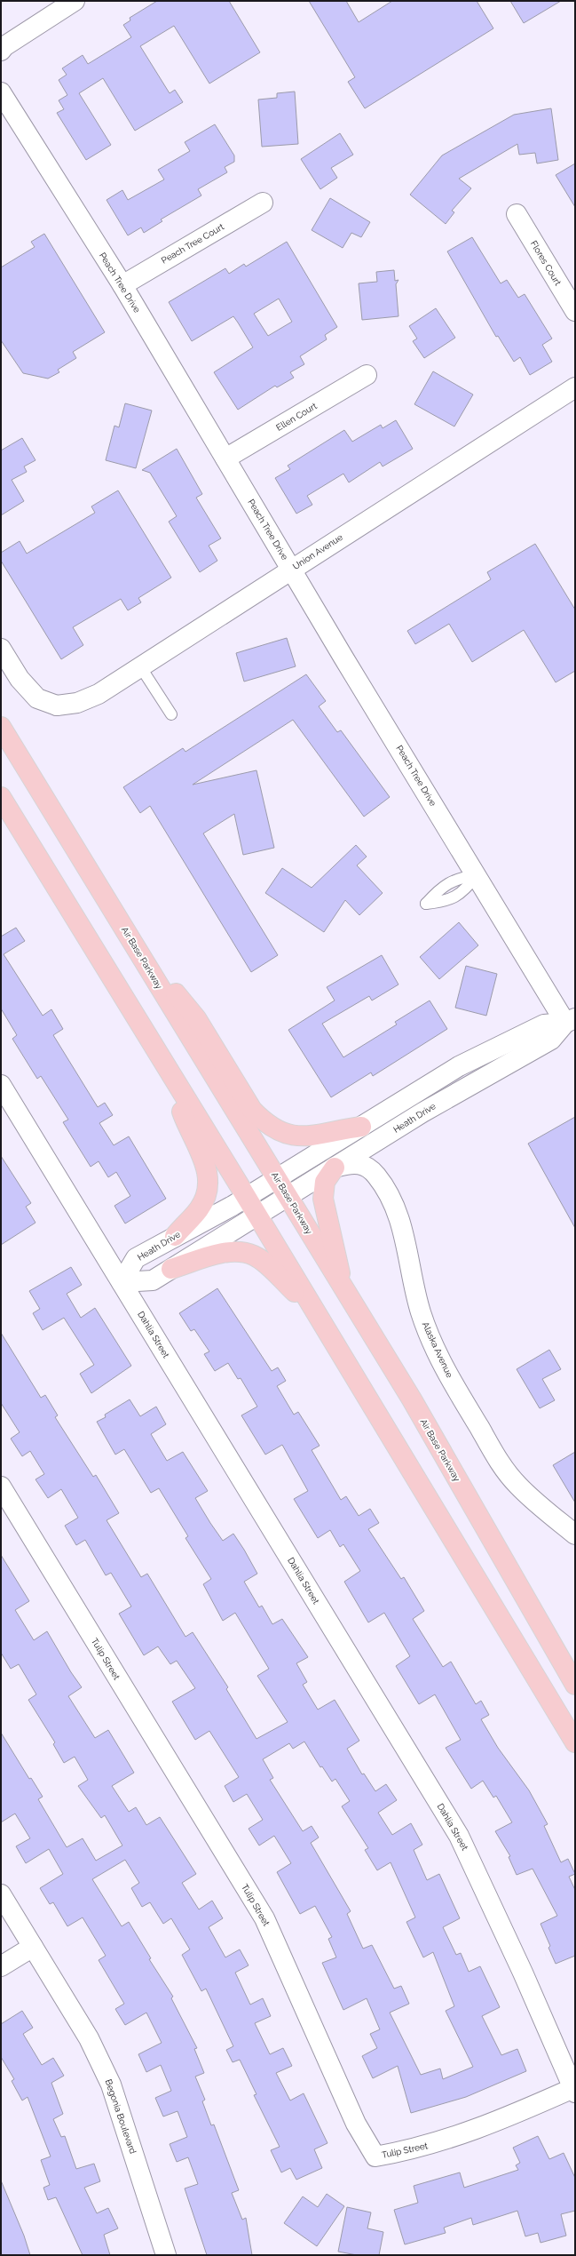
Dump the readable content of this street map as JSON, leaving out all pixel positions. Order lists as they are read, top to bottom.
{
  "streets": {
    "main road": ["Air Base Parkway"],
    "street": [
      "Peach Tree Court",
      "Flores Court",
      "Peach Tree Drive",
      "Ellen Court",
      "Union Avenue",
      "Heath Drive",
      "Dahlia Street",
      "Alaska Avenue",
      "Tulip Street",
      "Begonia Boulevard"
    ]
  },
  "crossings": [
    ["Peach Tree Court", "Peach Tree Drive"],
    ["Peach Tree Drive", "Ellen Court"],
    ["Peach Tree Drive", "Union Avenue"],
    ["Peach Tree Drive", "Heath Drive"],
    ["Air Base Parkway", "Heath Drive"],
    ["Heath Drive", "Dahlia Street"],
    ["Heath Drive", "Alaska Avenue"],
    ["Dahlia Street", "Tulip Street"]
  ]
}
